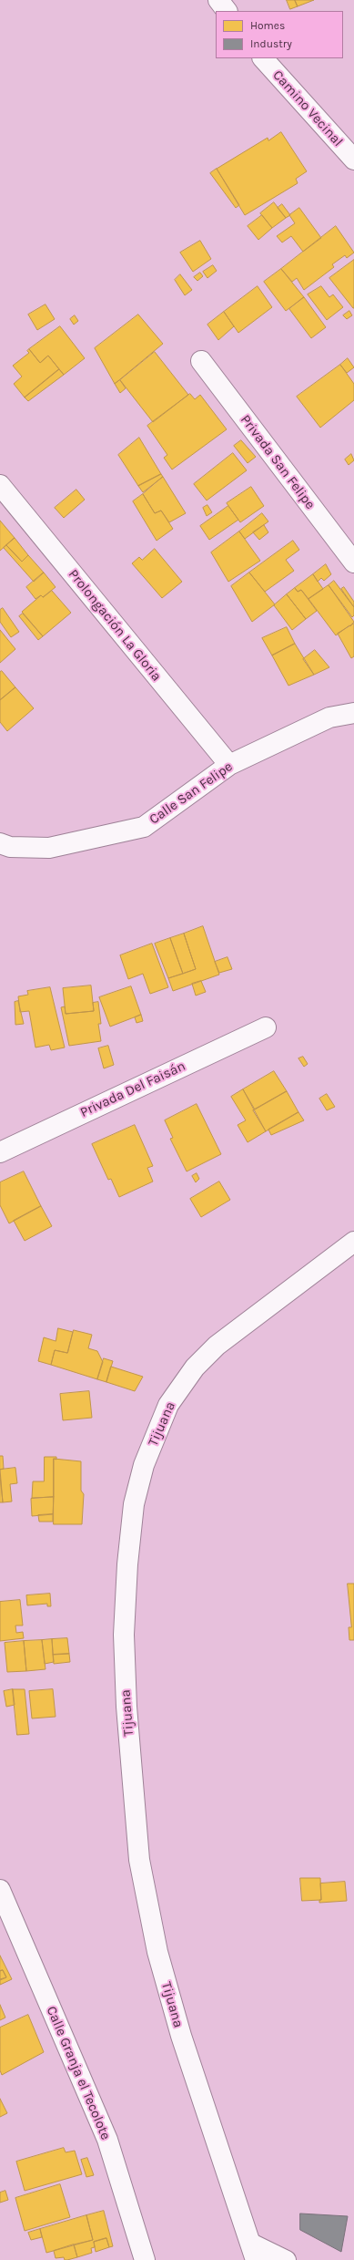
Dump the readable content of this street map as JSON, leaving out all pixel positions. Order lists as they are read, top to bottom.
{
  "streets": {
    "street": [
      "Camino Vecinal",
      "Privada San Felipe",
      "Prolongación La Gloria",
      "Calle San Felipe",
      "Privada Del Faisán",
      "Tijuana",
      "Calle Granja el Tecolote"
    ]
  },
  "crossings": [
    ["Prolongación La Gloria", "Calle San Felipe"]
  ],
  "legend": ["Homes", "Industry"]
}
